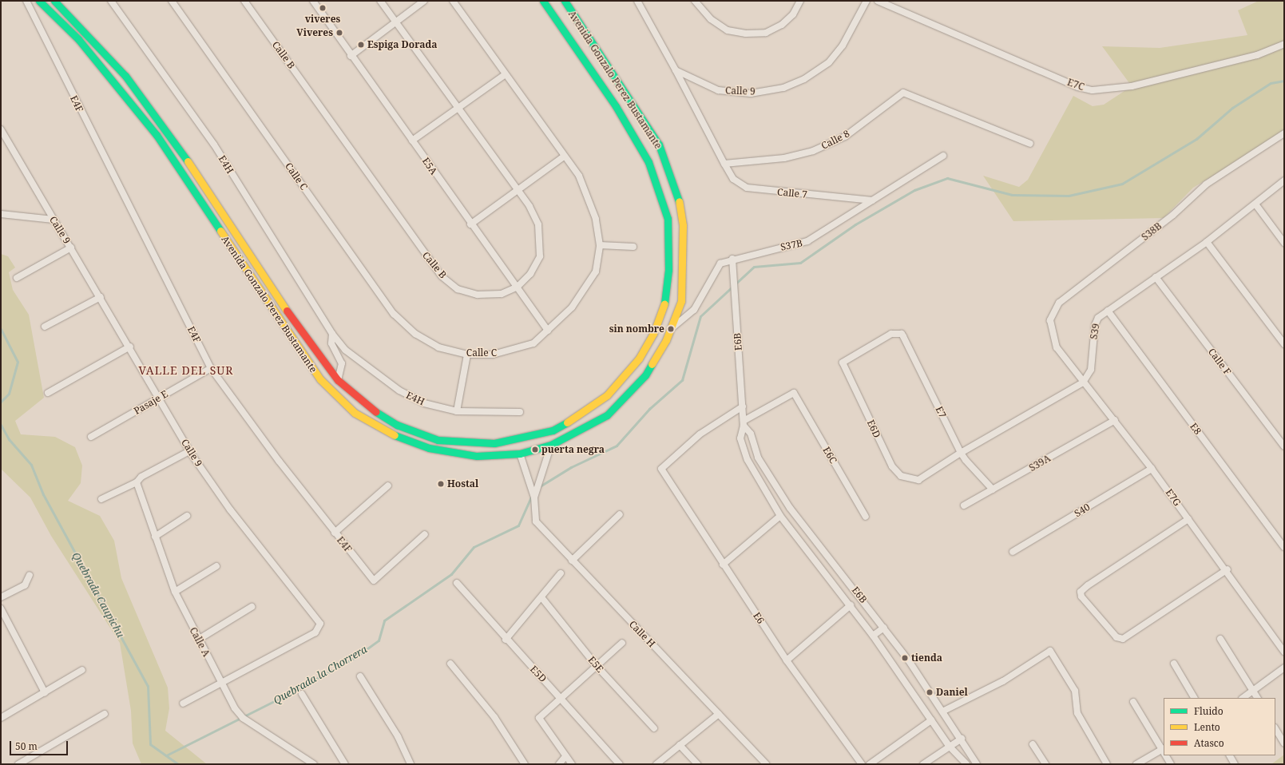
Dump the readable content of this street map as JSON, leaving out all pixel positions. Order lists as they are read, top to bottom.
{
  "streets": {
    "main road": ["Avenida Gonzalo Perez Bustamante"],
    "street": [
      "Calle B",
      "E7C",
      "Calle 9",
      "E4F",
      "Calle 8",
      "E4H",
      "E5A",
      "Calle C",
      "Calle 7",
      "S38B",
      "S37B",
      "S39",
      "E6B",
      "Calle F",
      "Pasaje E",
      "E7",
      "E6D",
      "E8",
      "E6C",
      "S39A",
      "E7G",
      "S40",
      "E6",
      "Calle H",
      "Calle A",
      "E5E",
      "E5D"
    ]
  },
  "crossings": [
    ["Calle B", "E5A"],
    ["Avenida Gonzalo Perez Bustamante", "E4H"],
    ["Avenida Gonzalo Perez Bustamante", "S37B"],
    ["Avenida Gonzalo Perez Bustamante", "Calle H"],
    ["Calle 9", "Pasaje E"],
    ["Calle 9", "Calle A"],
    ["E4F", "Pasaje E"],
    ["Calle 8", "Calle 7"],
    ["E5A", "Calle C"],
    ["Calle 7", "S37B"],
    ["S38B", "E7G"],
    ["S37B", "E6B"],
    ["S39", "Calle F"],
    ["S39", "E7"],
    ["S39", "E6D"],
    ["S39", "E8"],
    ["S39", "E7G"],
    ["E6B", "E6C"],
    ["E6B", "E6"],
    ["E7", "E6D"],
    ["E7", "S39A"],
    ["S39A", "E7G"],
    ["E7G", "S40"]
  ],
  "districts": ["VALLE DEL SUR"],
  "water": ["Quebrada Caupichu", "Quebrada la Chorrera"],
  "places": [
    "viveres",
    "Viveres",
    "Espiga Dorada",
    "sin nombre",
    "puerta negra",
    "Hostal",
    "tienda",
    "Daniel"
  ],
  "legend": ["Fluido", "Lento", "Atasco"],
  "scale_bar": "50 m"
}
